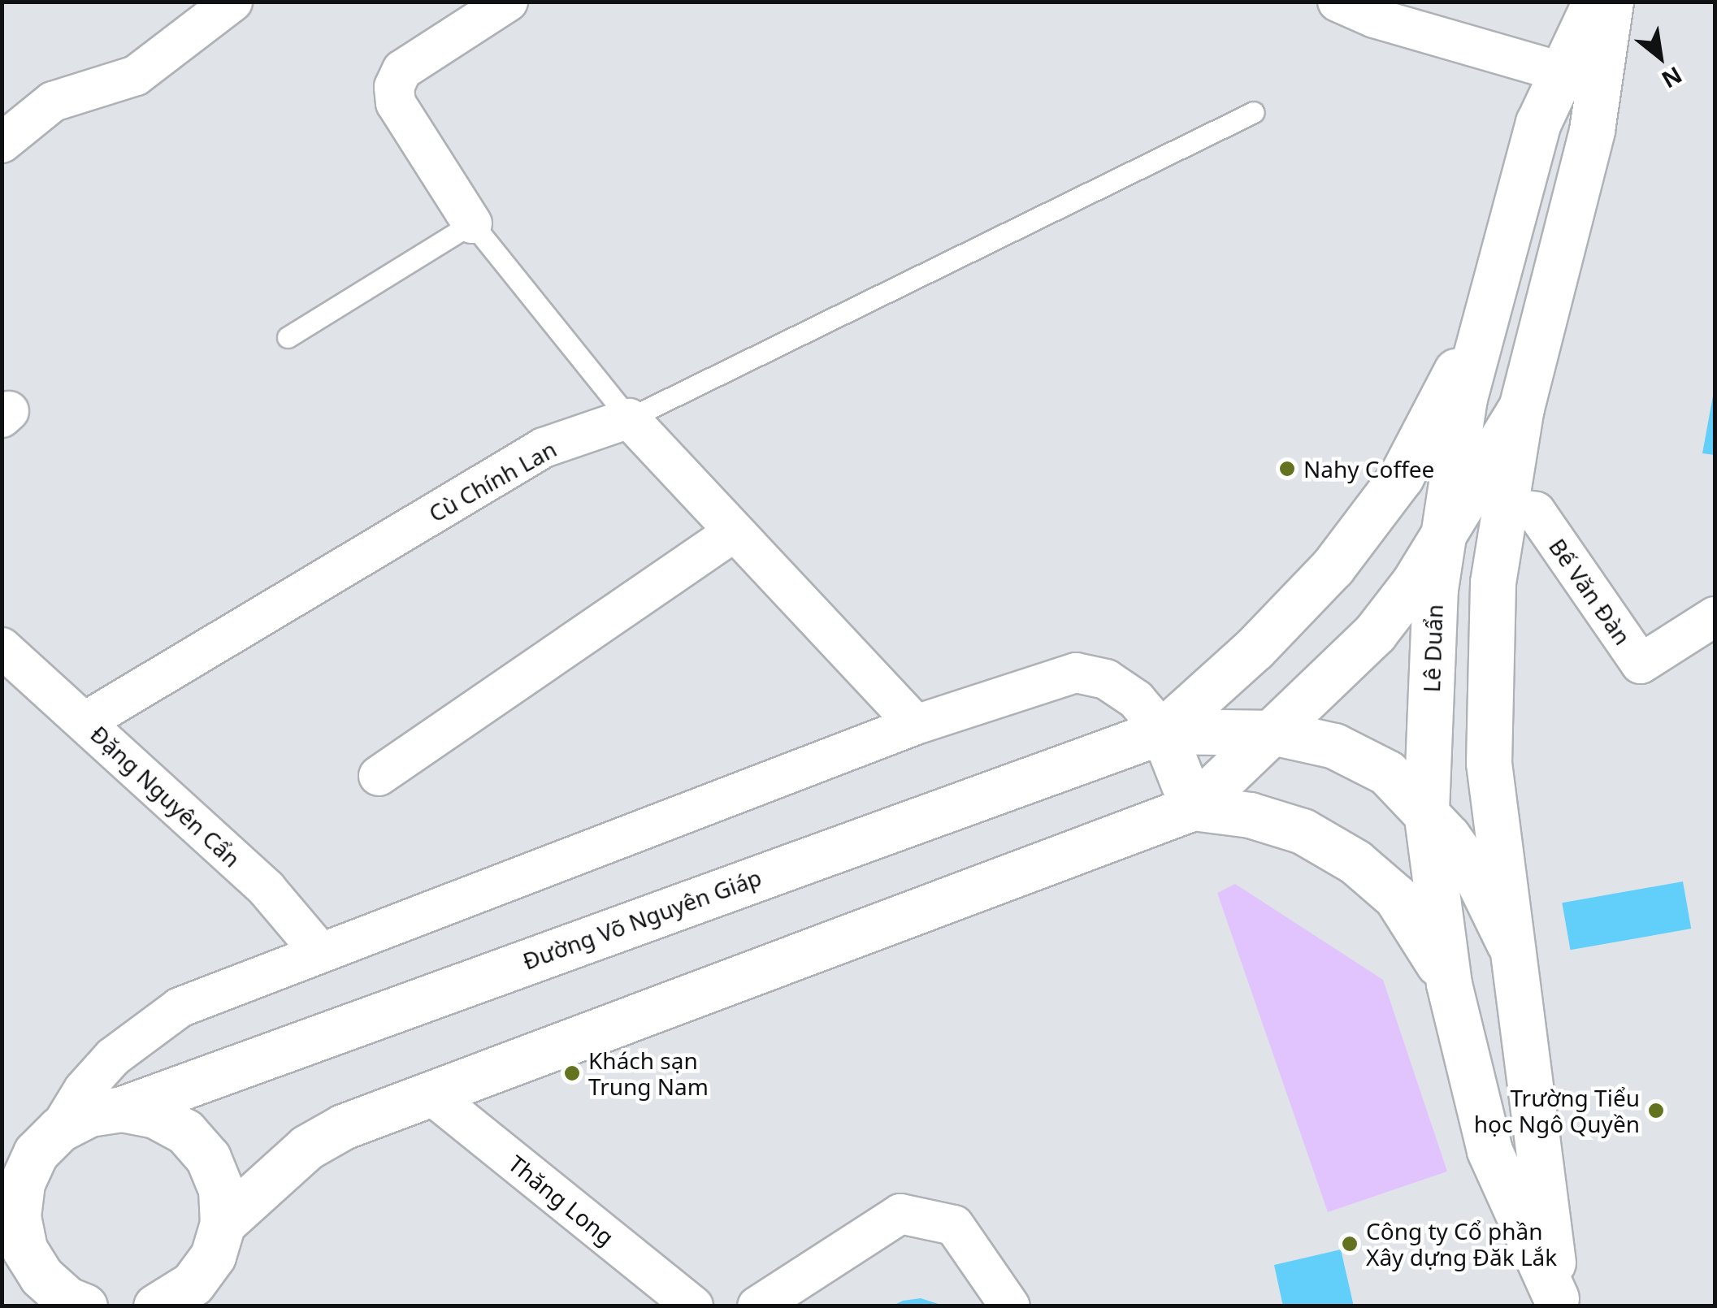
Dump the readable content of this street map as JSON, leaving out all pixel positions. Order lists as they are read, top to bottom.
{
  "streets": {
    "main road": ["Lê Duẩn", "Đường Võ Nguyên Giáp"],
    "street": [
      "Cù Chính Lan",
      "Bế Văn Đàn",
      "Đặng Nguyên Cẩn",
      "Thăng Long"
    ]
  },
  "crossings": [
    ["Cù Chính Lan", "Đặng Nguyên Cẩn"],
    ["Bế Văn Đàn", "Lê Duẩn"]
  ],
  "places": [
    "Nahy Coffee",
    "Khách sạn Trung Nam",
    "Trường Tiểu học Ngô Quyền",
    "Công ty Cổ phần Xây dựng Đăk Lắk"
  ],
  "north": "bottom right"
}
